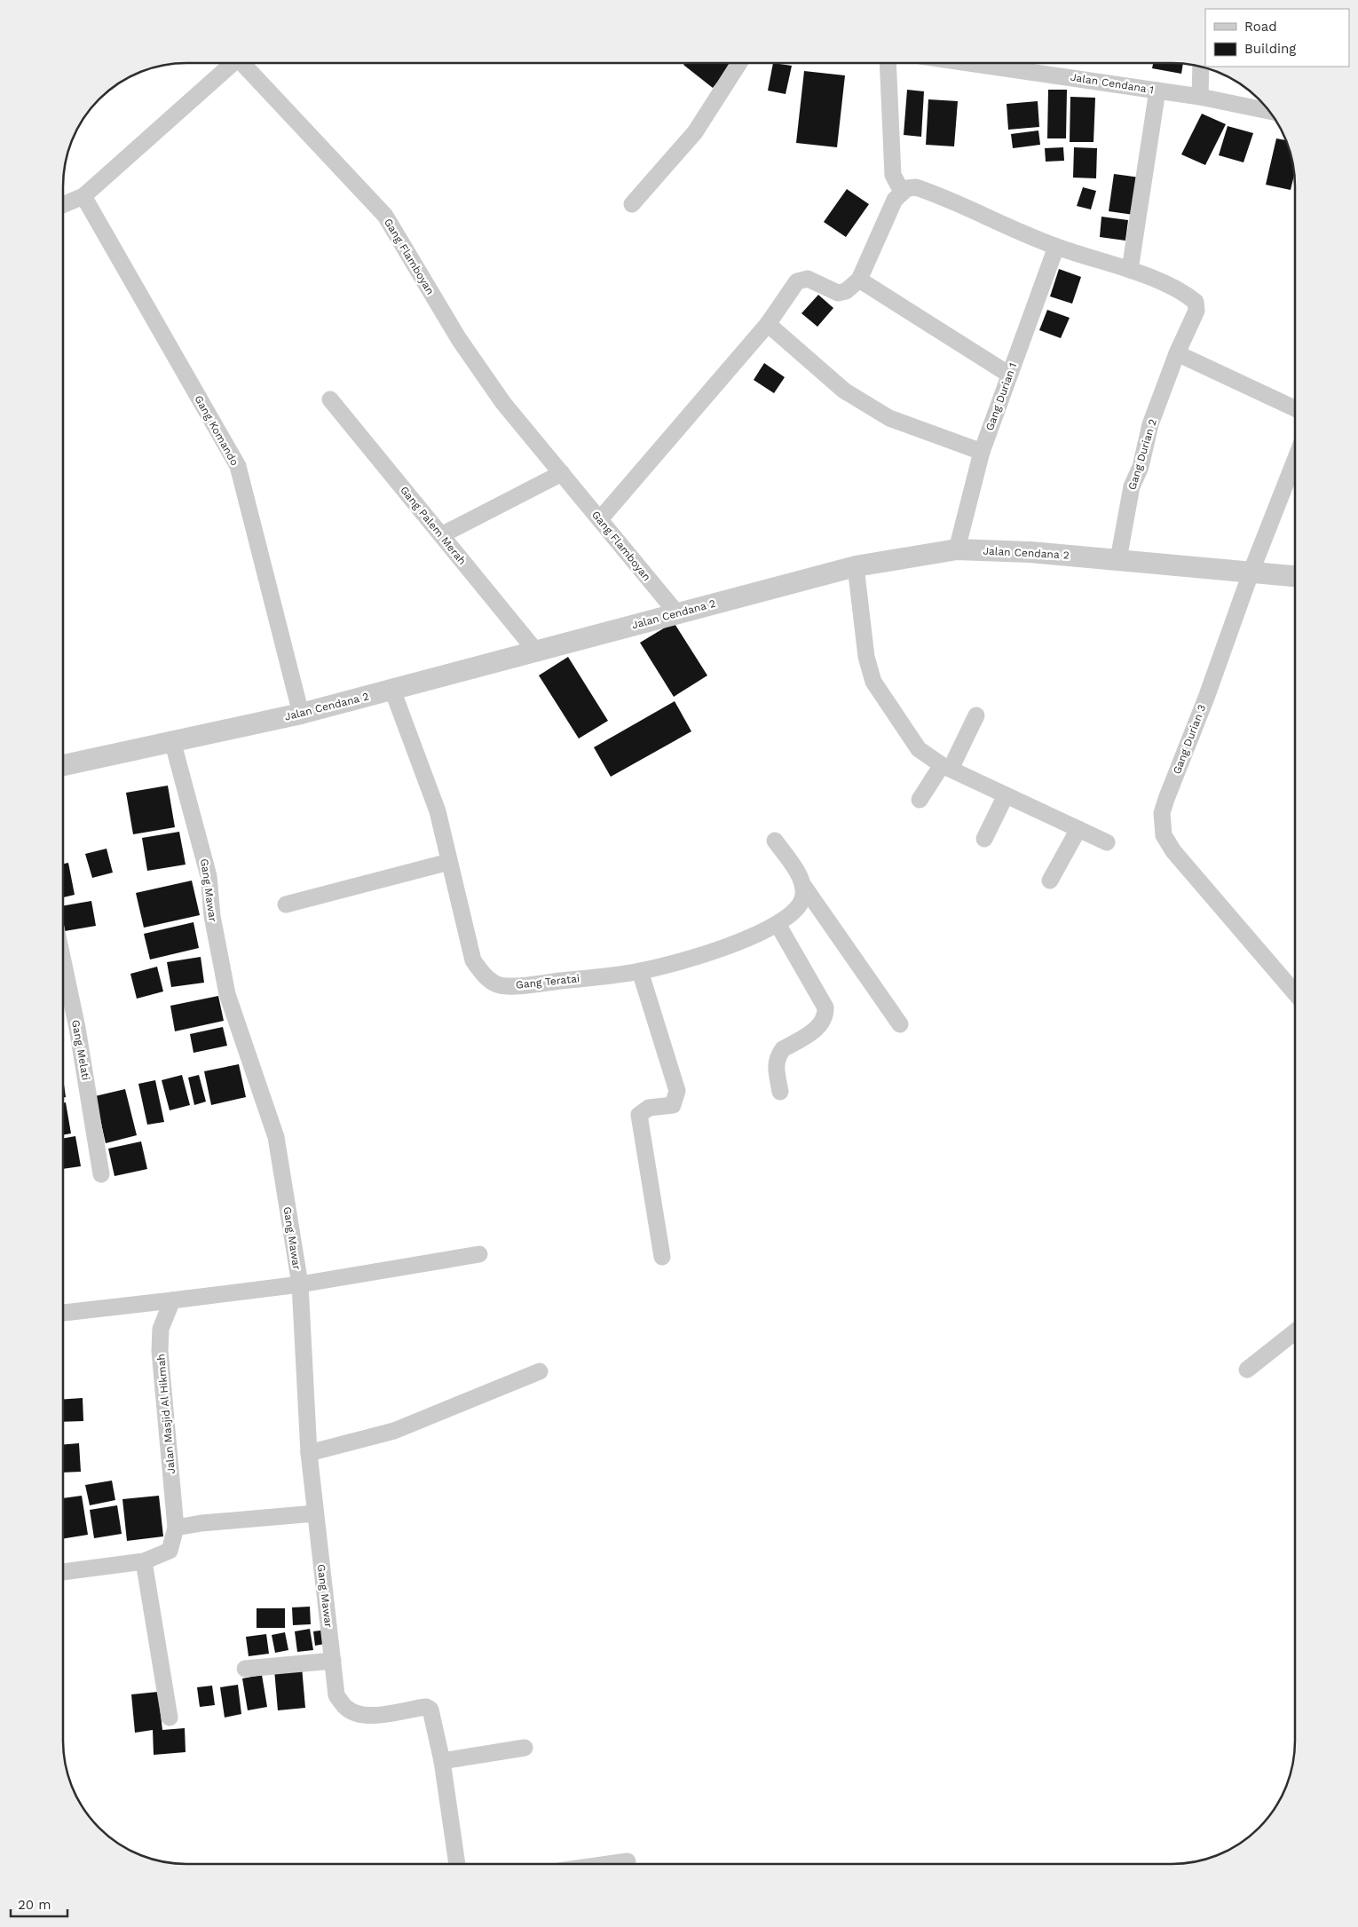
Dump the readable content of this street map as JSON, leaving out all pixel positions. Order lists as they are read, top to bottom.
{
  "streets": {
    "street": [
      "Jalan Cendana 1",
      "Gang Flamboyan",
      "Gang Durian 1",
      "Gang Komando",
      "Gang Durian 2",
      "Gang Palem Merah",
      "Jalan Cendana 2",
      "Gang Durian 3",
      "Gang Mawar",
      "Gang Teratai",
      "Gang Melati",
      "Jalan Masjid Al Hikmah"
    ]
  },
  "crossings": [
    ["Gang Flamboyan", "Gang Komando"],
    ["Gang Flamboyan", "Jalan Cendana 2"],
    ["Gang Durian 1", "Jalan Cendana 2"],
    ["Gang Komando", "Jalan Cendana 2"],
    ["Gang Durian 2", "Jalan Cendana 2"],
    ["Gang Palem Merah", "Jalan Cendana 2"],
    ["Jalan Cendana 2", "Gang Durian 3"],
    ["Jalan Cendana 2", "Gang Mawar"],
    ["Jalan Cendana 2", "Gang Teratai"]
  ],
  "legend": ["Road", "Building"],
  "scale_bar": "20 m"
}
